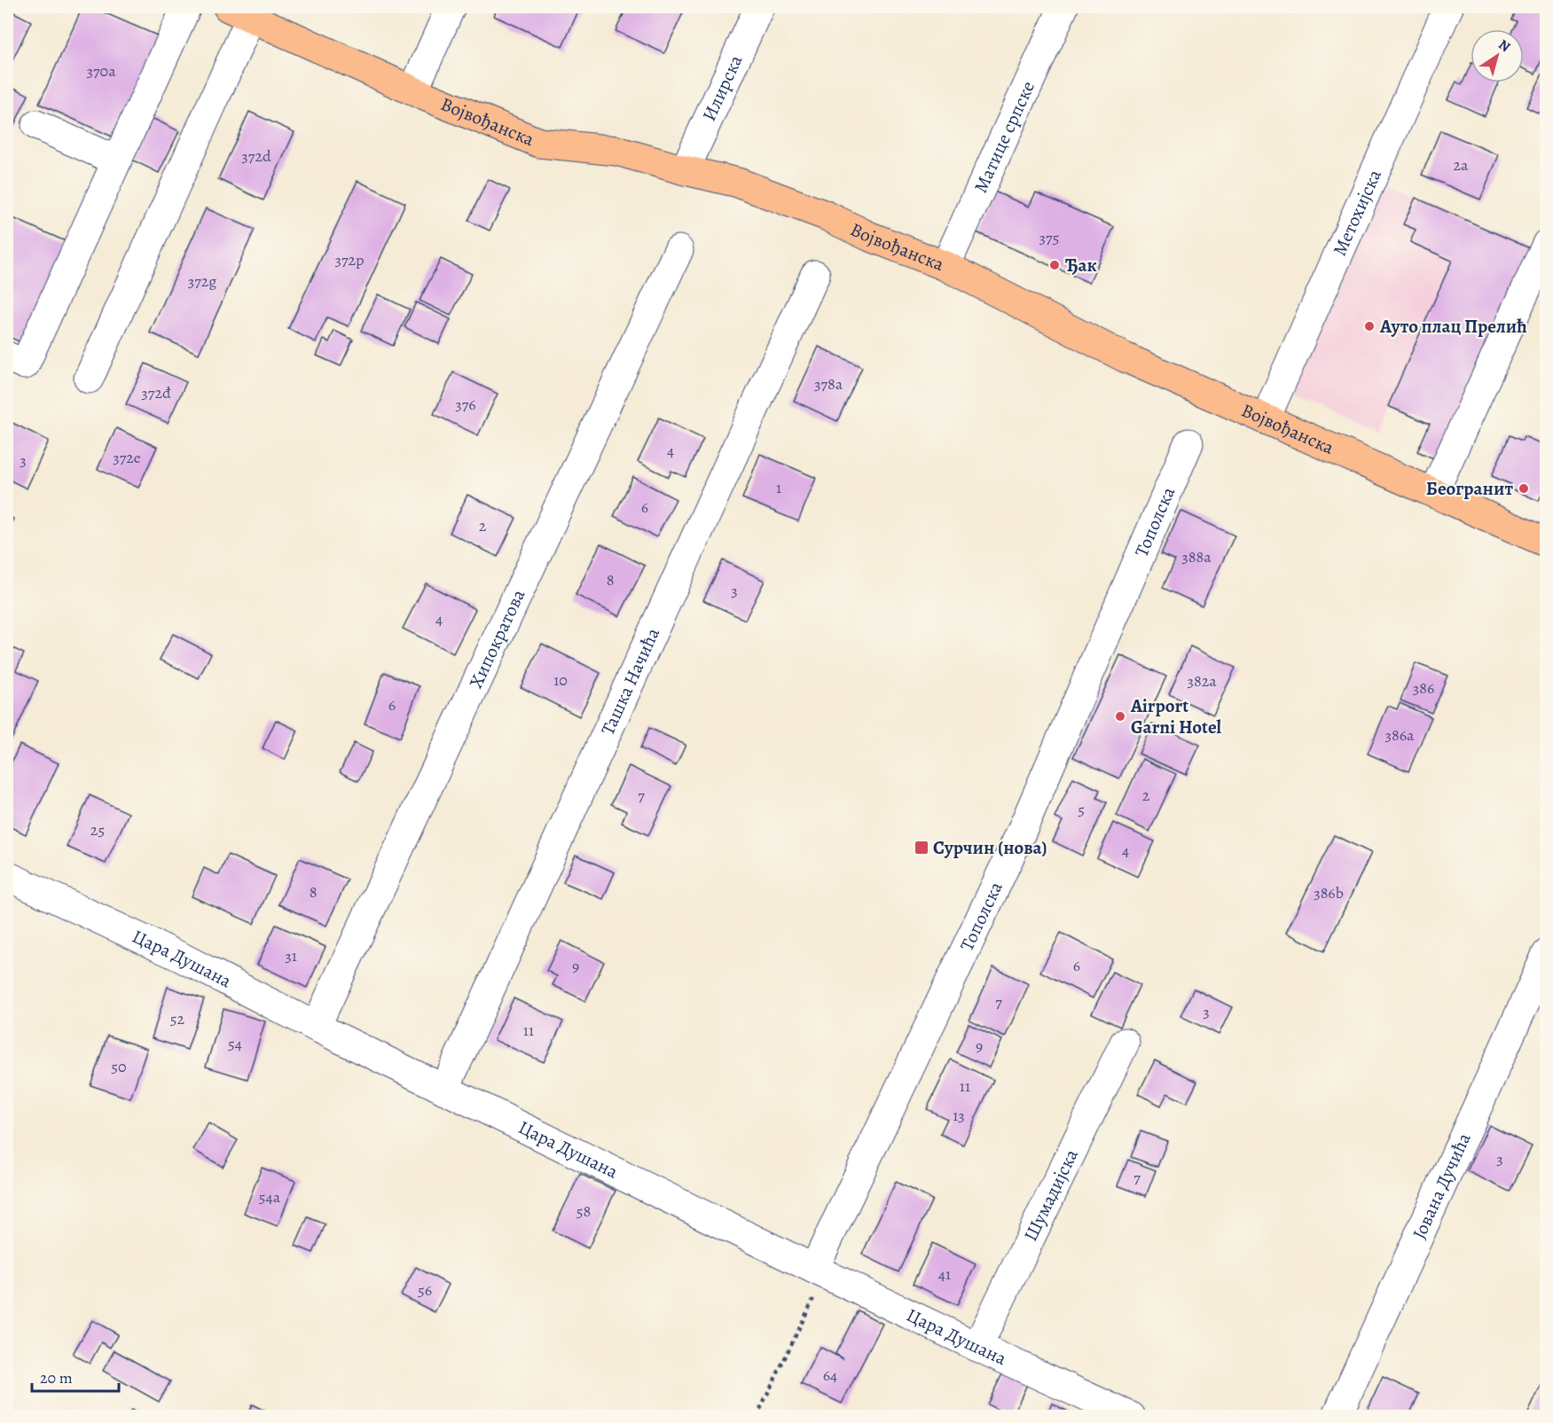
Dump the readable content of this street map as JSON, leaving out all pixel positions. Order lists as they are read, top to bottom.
{
  "streets": {
    "main road": ["Војвођанска"],
    "street": [
      "Илирска",
      "Матице српске",
      "Метохијска",
      "Тополска",
      "Хипократова",
      "Ташка Начића",
      "Цара Душана",
      "Јована Дучића",
      "Шумадијска"
    ]
  },
  "crossings": [
    ["Илирска", "Војвођанска"],
    ["Војвођанска", "Матице српске"],
    ["Војвођанска", "Метохијска"],
    ["Тополска", "Цара Душана"],
    ["Хипократова", "Цара Душана"],
    ["Ташка Начића", "Цара Душана"],
    ["Цара Душана", "Шумадијска"]
  ],
  "places": {
    "other": [
      "Ђак",
      "Ауто плац Прелић",
      "Београнит",
      "Airport Garni Hotel"
    ],
    "transit": ["Сурчин (нова)"]
  },
  "house_numbers": [
    "370a",
    "372d",
    "2a",
    "375",
    "372p",
    "372g",
    "378a",
    "372đ",
    "376",
    "4",
    "372e",
    "3",
    "1",
    "6",
    "2",
    "388a",
    "8",
    "3",
    "4",
    "10",
    "382a",
    "386",
    "6",
    "386a",
    "7",
    "2",
    "5",
    "25",
    "4",
    "8",
    "386b",
    "31",
    "6",
    "9",
    "7",
    "3",
    "52",
    "11",
    "54",
    "9",
    "50",
    "11",
    "13",
    "3",
    "7",
    "54a",
    "58",
    "41",
    "56",
    "64"
  ],
  "scale_bar": "20 m",
  "north": "top right"
}
